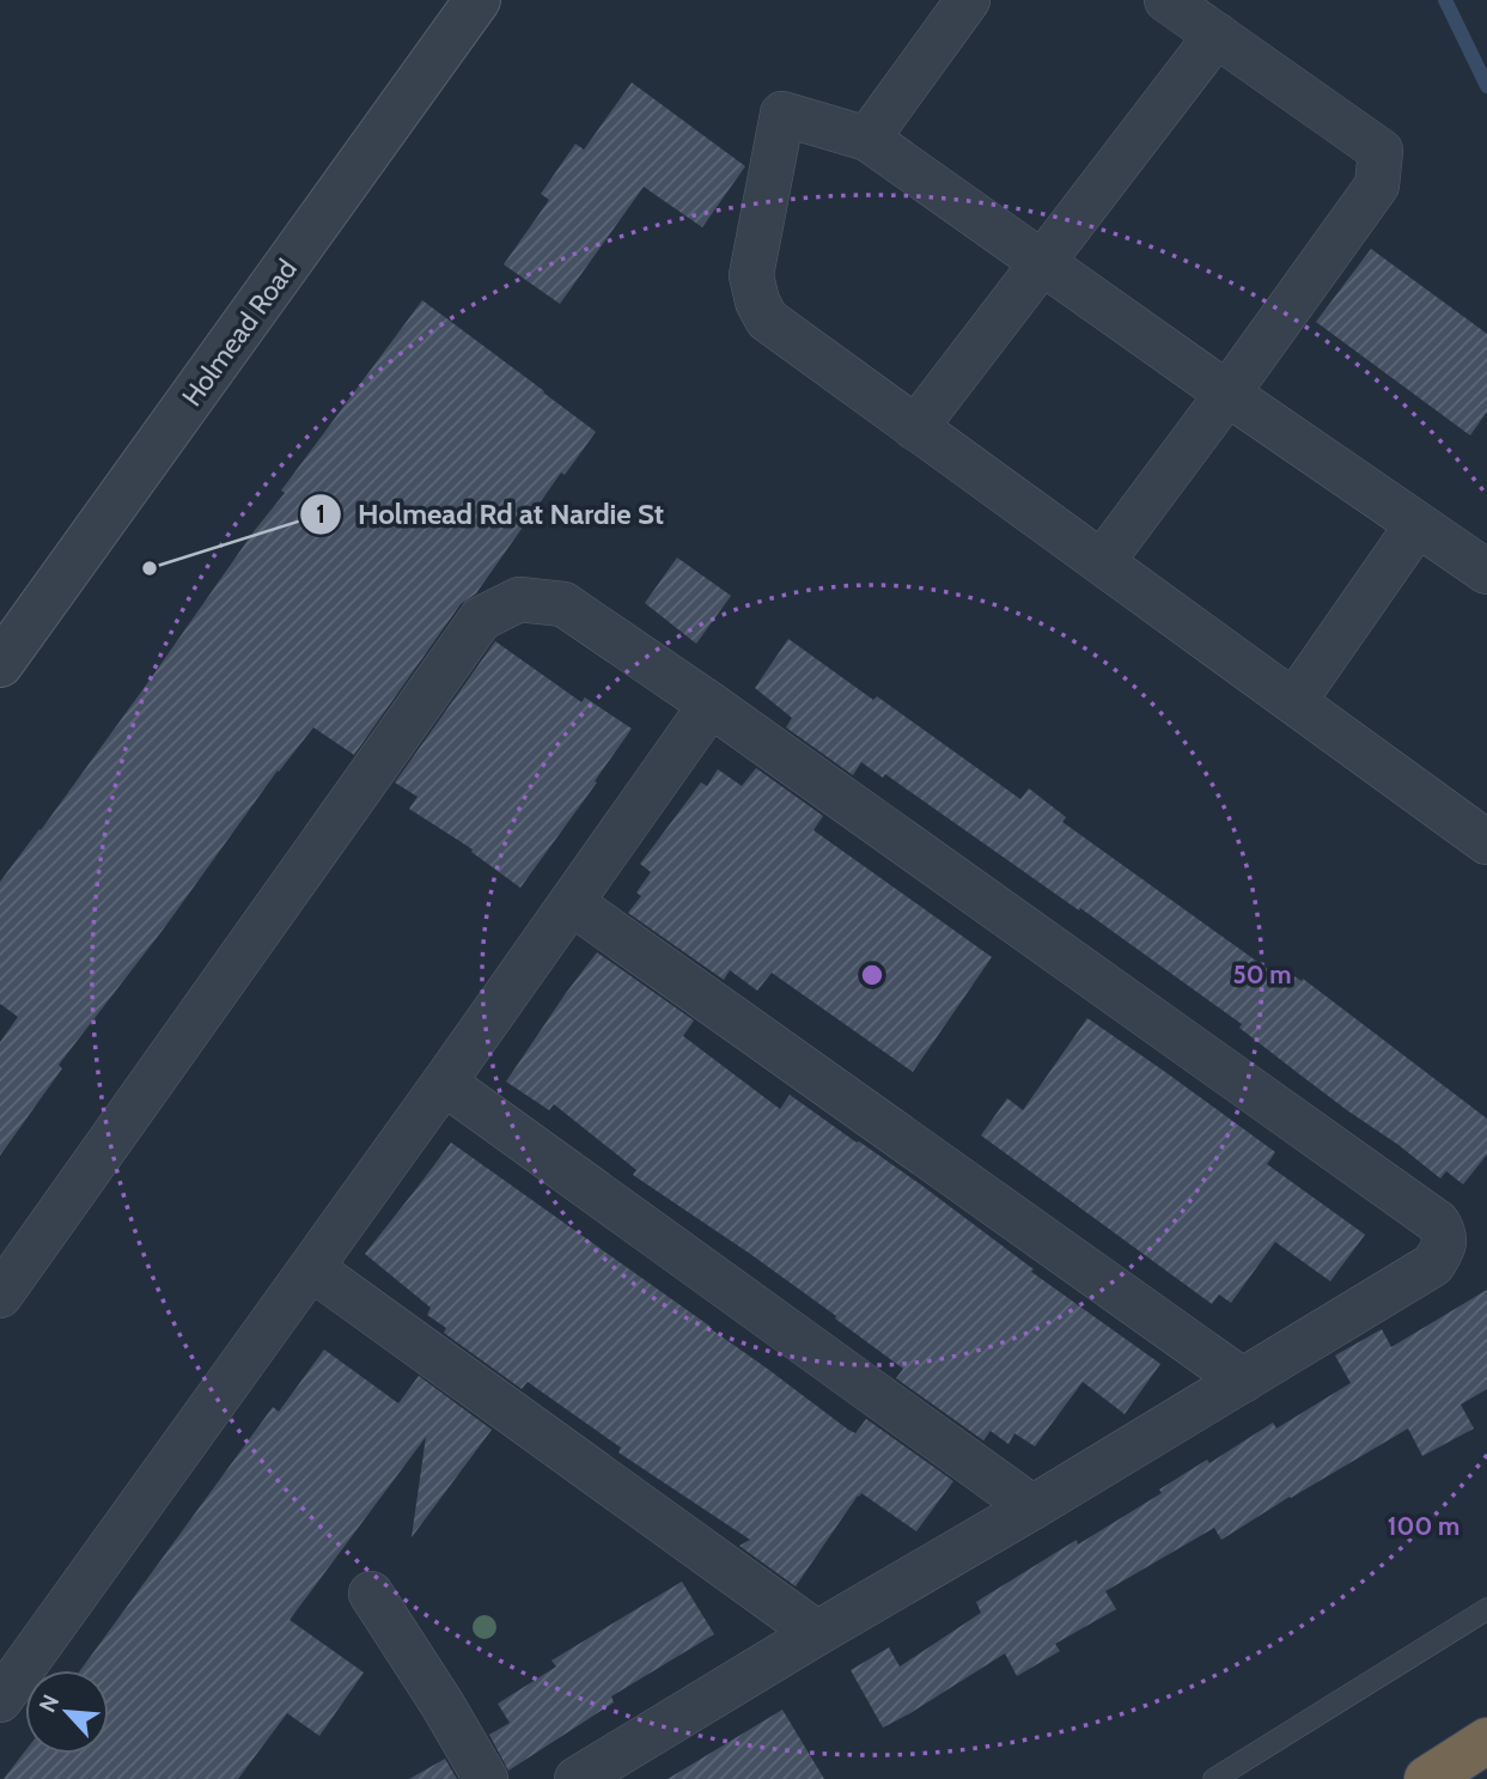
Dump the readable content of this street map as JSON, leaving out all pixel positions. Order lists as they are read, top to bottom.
{
  "streets": {
    "street": ["Holmead Road"]
  },
  "places": ["Holmead Rd at Nardie St"],
  "north": "top left",
  "rings": ["50 m", "100 m"]
}
